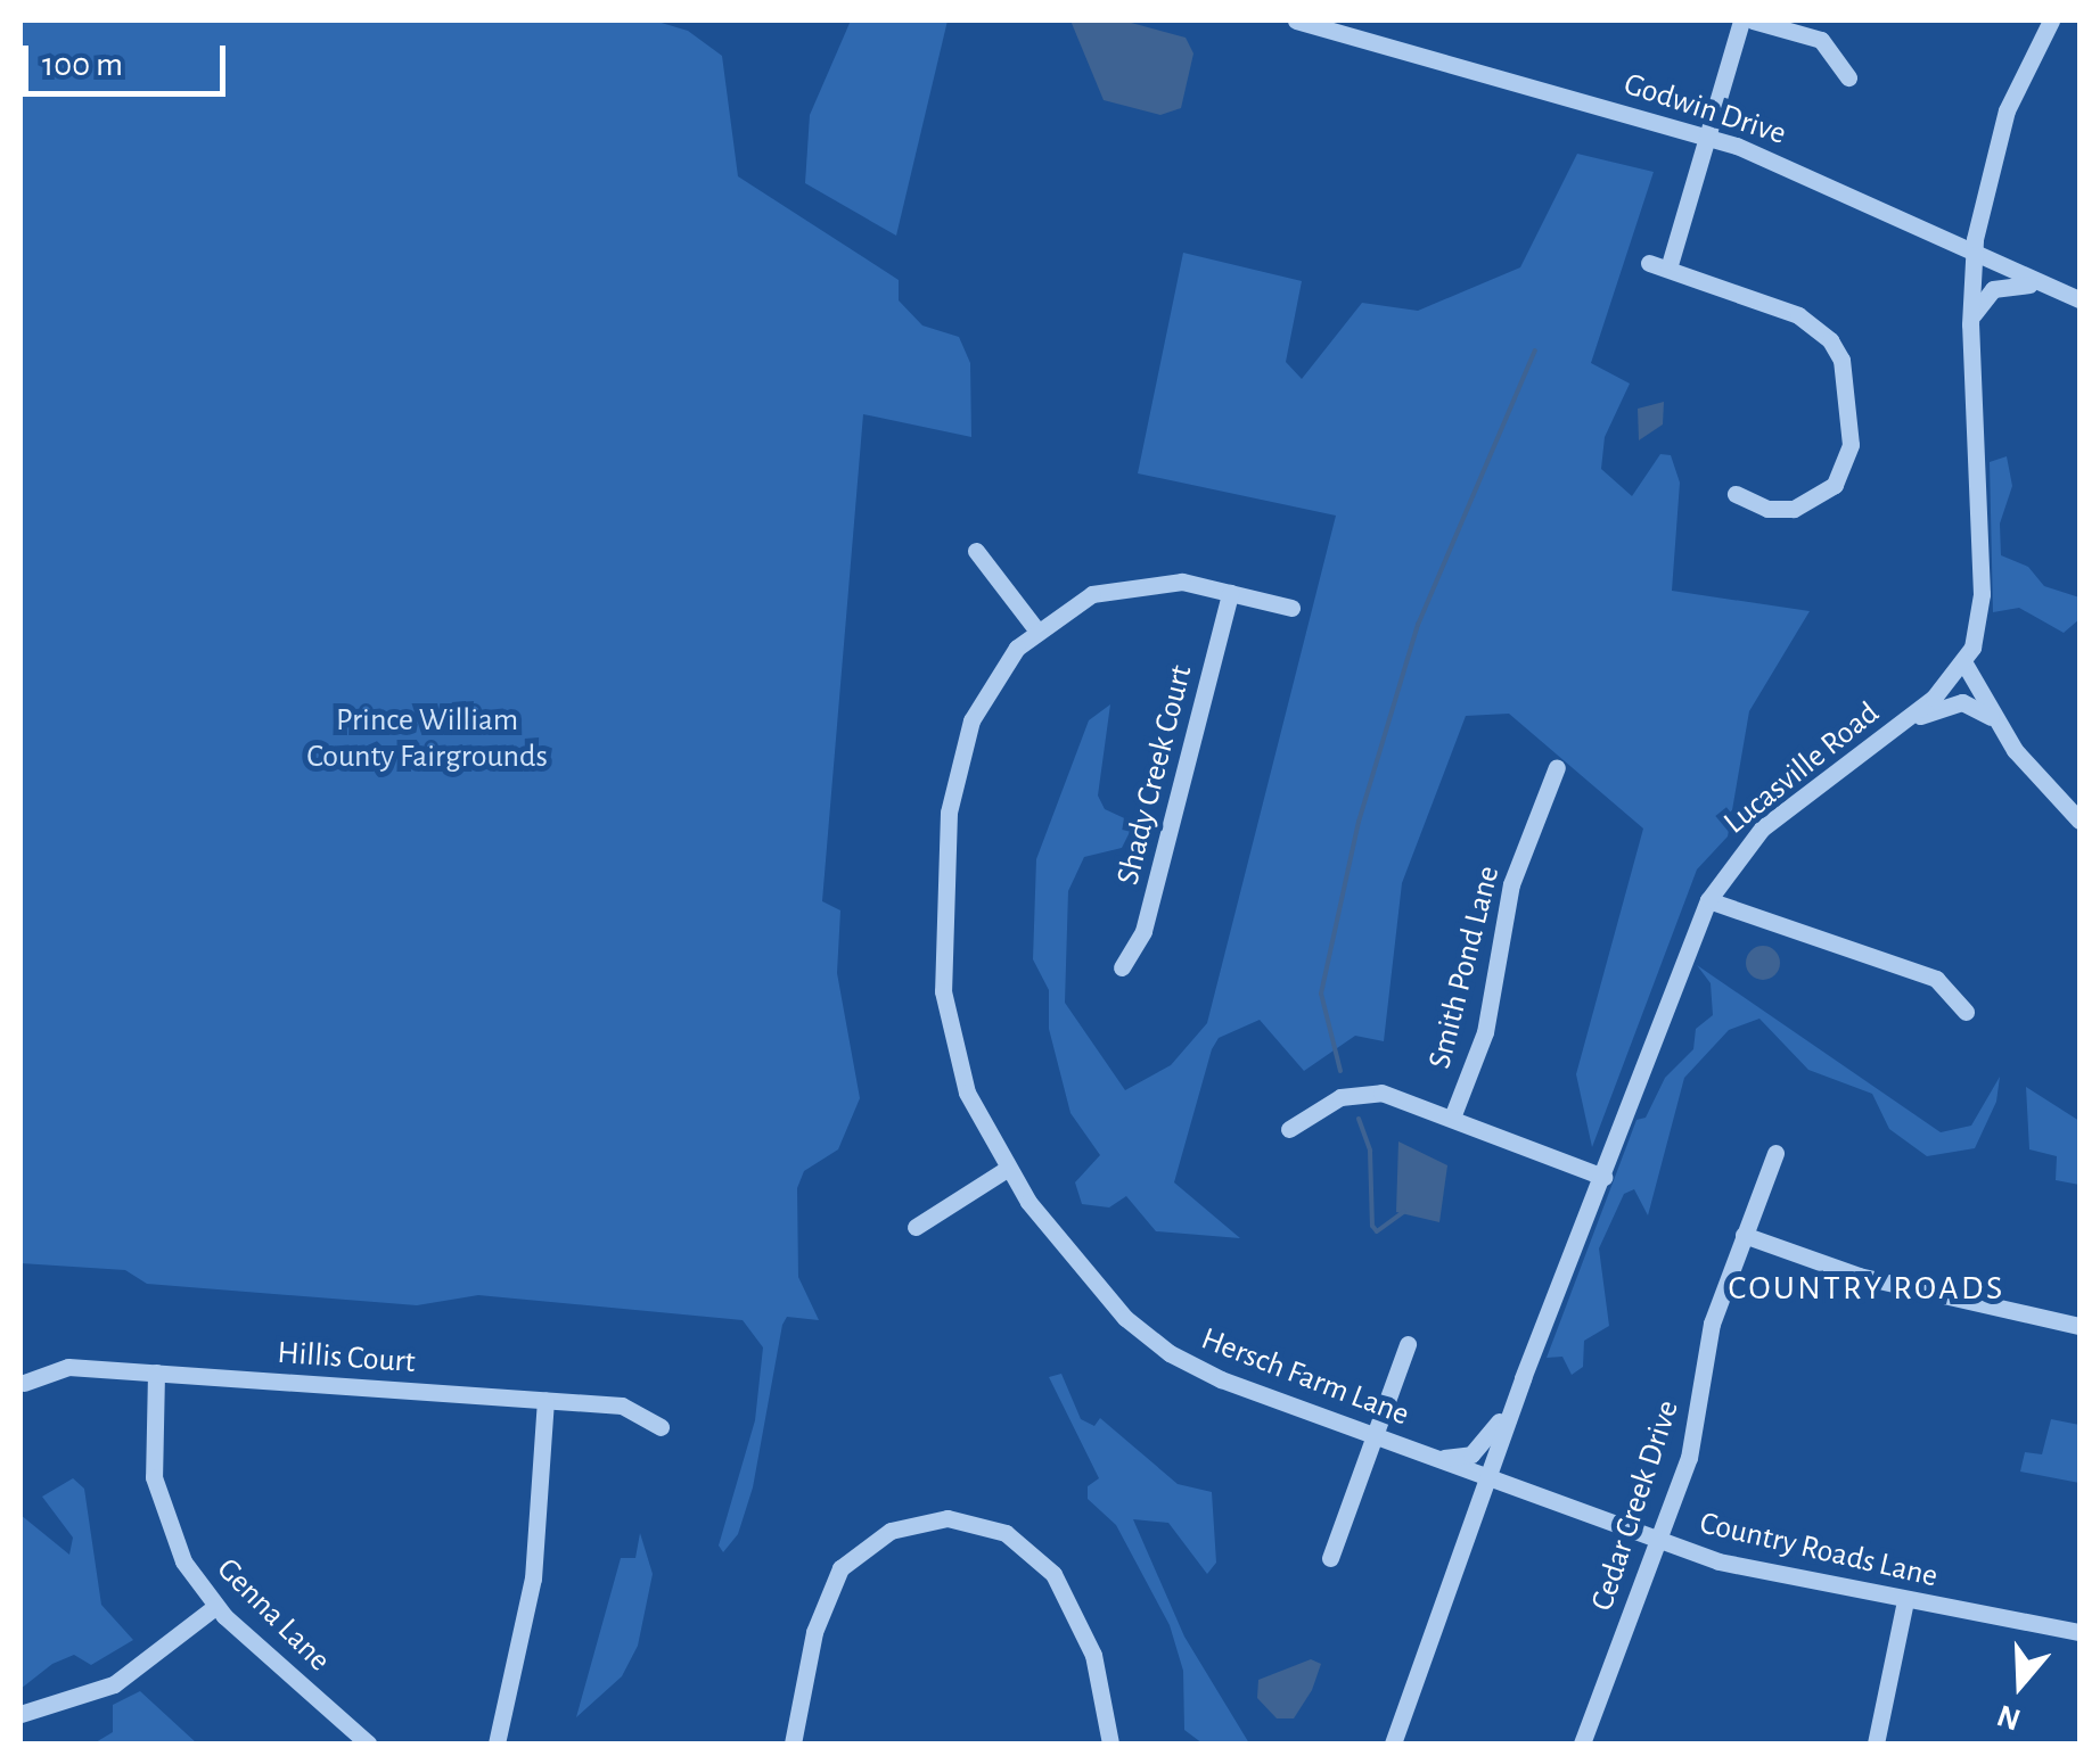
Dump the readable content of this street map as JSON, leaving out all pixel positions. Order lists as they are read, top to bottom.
{
  "streets": {
    "street": [
      "Godwin Drive",
      "Lucasville Road",
      "Shady Creek Court",
      "Smith Pond Lane",
      "Hillis Court",
      "Hersch Farm Lane",
      "Cedar Creek Drive",
      "Country Roads Lane",
      "Genna Lane"
    ]
  },
  "crossings": [
    ["Lucasville Road", "Hersch Farm Lane"],
    ["Lucasville Road", "Country Roads Lane"],
    ["Shady Creek Court", "Hersch Farm Lane"],
    ["Hillis Court", "Genna Lane"],
    ["Hersch Farm Lane", "Country Roads Lane"],
    ["Cedar Creek Drive", "Country Roads Lane"]
  ],
  "districts": ["COUNTRY ROADS"],
  "parks": ["Prince William County Fairgrounds"],
  "scale_bar": "100 m",
  "north": "bottom"
}
